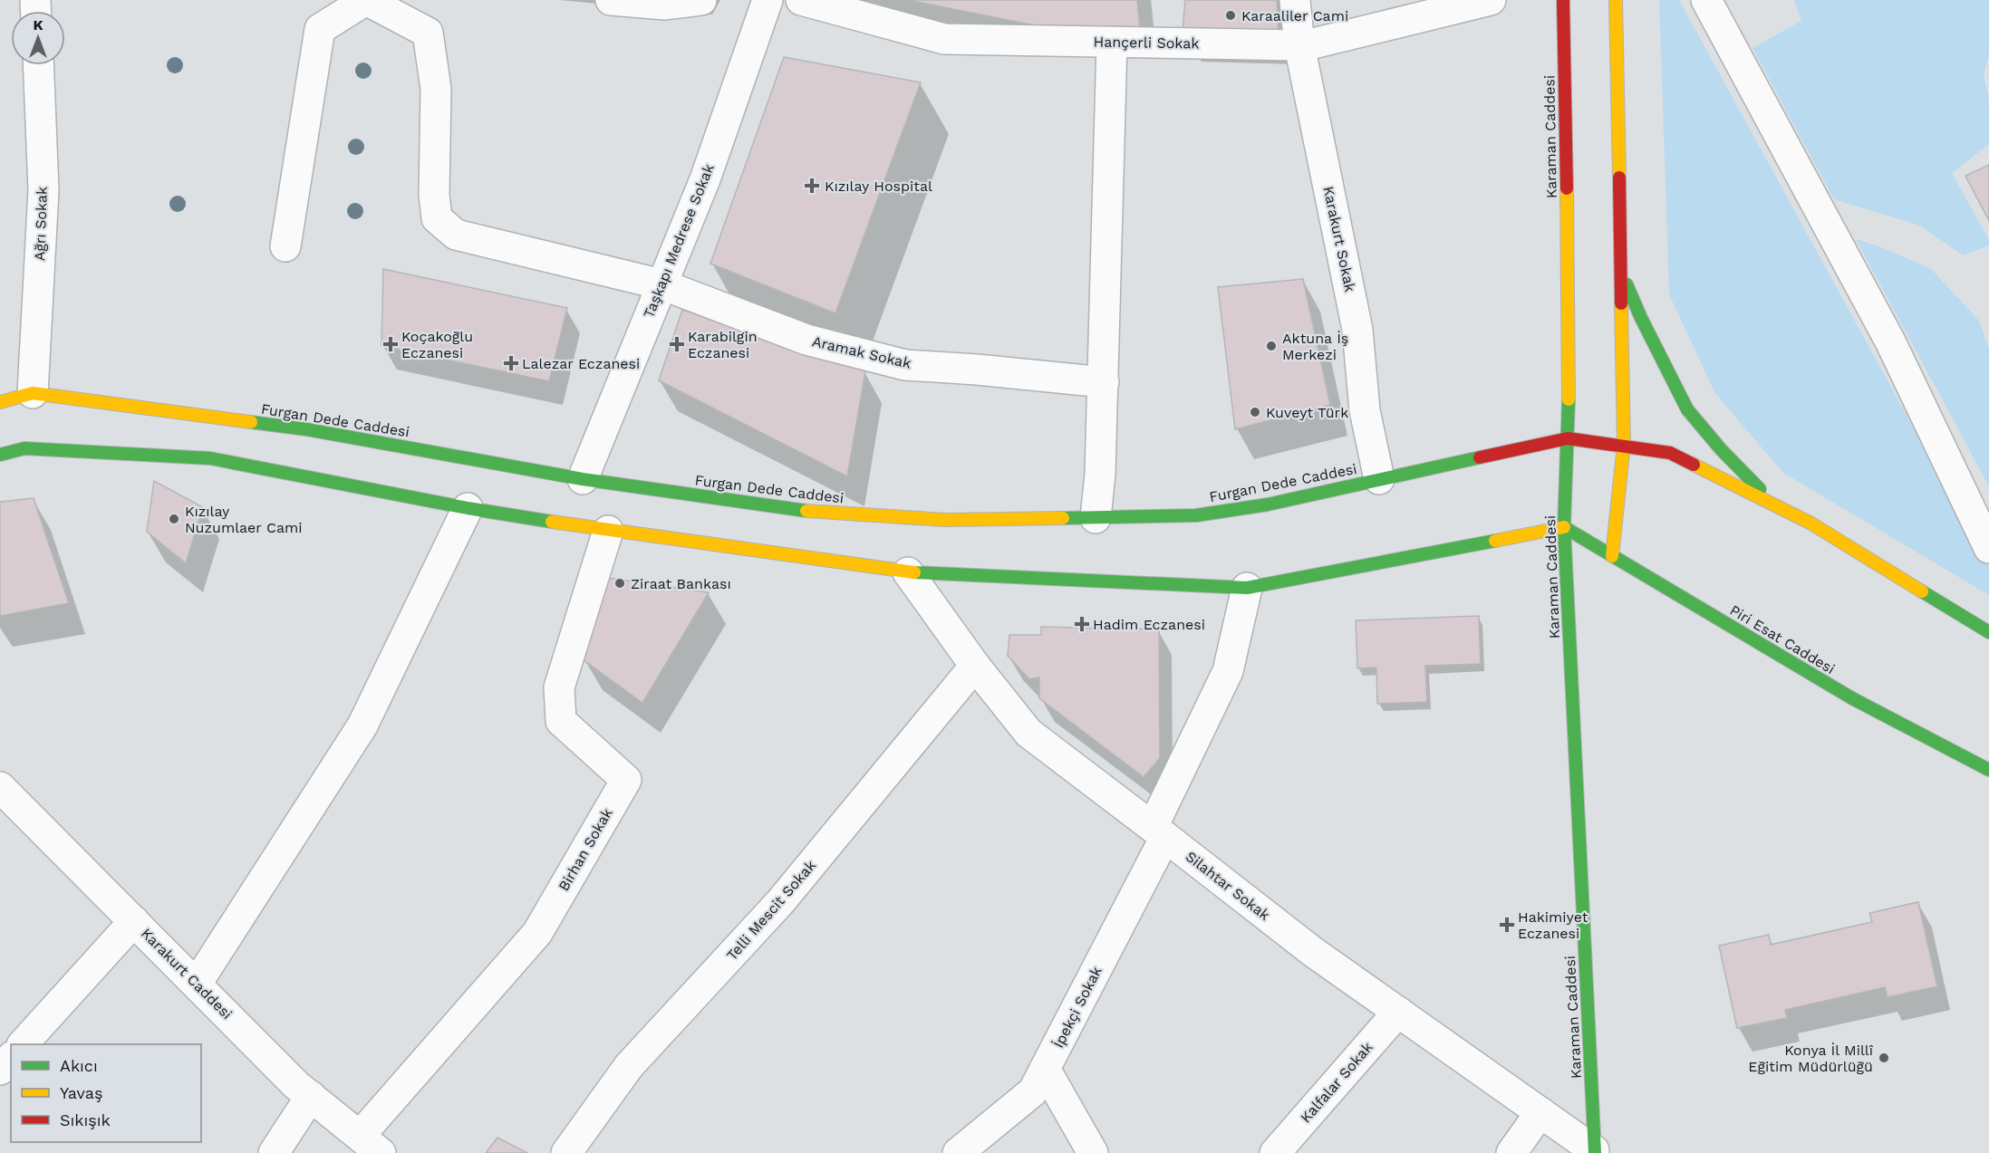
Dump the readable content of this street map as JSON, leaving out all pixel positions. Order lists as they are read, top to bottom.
{
  "streets": {
    "main road": ["Karaman Caddesi", "Furgan Dede Caddesi", "Piri Esat Caddesi"],
    "street": [
      "Hançerli Sokak",
      "Ağrı Sokak",
      "Karakurt Sokak",
      "Taşkapı Medrese Sokak",
      "Aramak Sokak",
      "Birhan Sokak",
      "Silahtar Sokak",
      "Telli Mescit Sokak",
      "Karakurt Caddesi",
      "İpekçi Sokak",
      "Kalfalar Sokak"
    ]
  },
  "crossings": [
    ["Hançerli Sokak", "Karakurt Sokak"],
    ["Karaman Caddesi", "Furgan Dede Caddesi"],
    ["Karaman Caddesi", "Piri Esat Caddesi"],
    ["Karaman Caddesi", "Silahtar Sokak"],
    ["Ağrı Sokak", "Furgan Dede Caddesi"],
    ["Karakurt Sokak", "Furgan Dede Caddesi"],
    ["Taşkapı Medrese Sokak", "Aramak Sokak"],
    ["Taşkapı Medrese Sokak", "Furgan Dede Caddesi"],
    ["Birhan Sokak", "Karakurt Caddesi"],
    ["Silahtar Sokak", "Telli Mescit Sokak"],
    ["Silahtar Sokak", "İpekçi Sokak"],
    ["Silahtar Sokak", "Kalfalar Sokak"]
  ],
  "places": {
    "other": [
      "Karaaliler Cami",
      "Aktuna İş Merkezi",
      "Kuveyt Türk",
      "Kızılay Nuzumlaer Cami",
      "Ziraat Bankası",
      "Konya İl Millî Eğitim Müdürlüğü"
    ],
    "health": [
      "Kızılay Hospital",
      "Koçakoğlu Eczanesi",
      "Karabilgin Eczanesi",
      "Lalezar Eczanesi",
      "Hadim Eczanesi",
      "Hakimiyet Eczanesi"
    ]
  },
  "legend": ["Akıcı", "Yavaş", "Sıkışık"],
  "north": "top"
}
